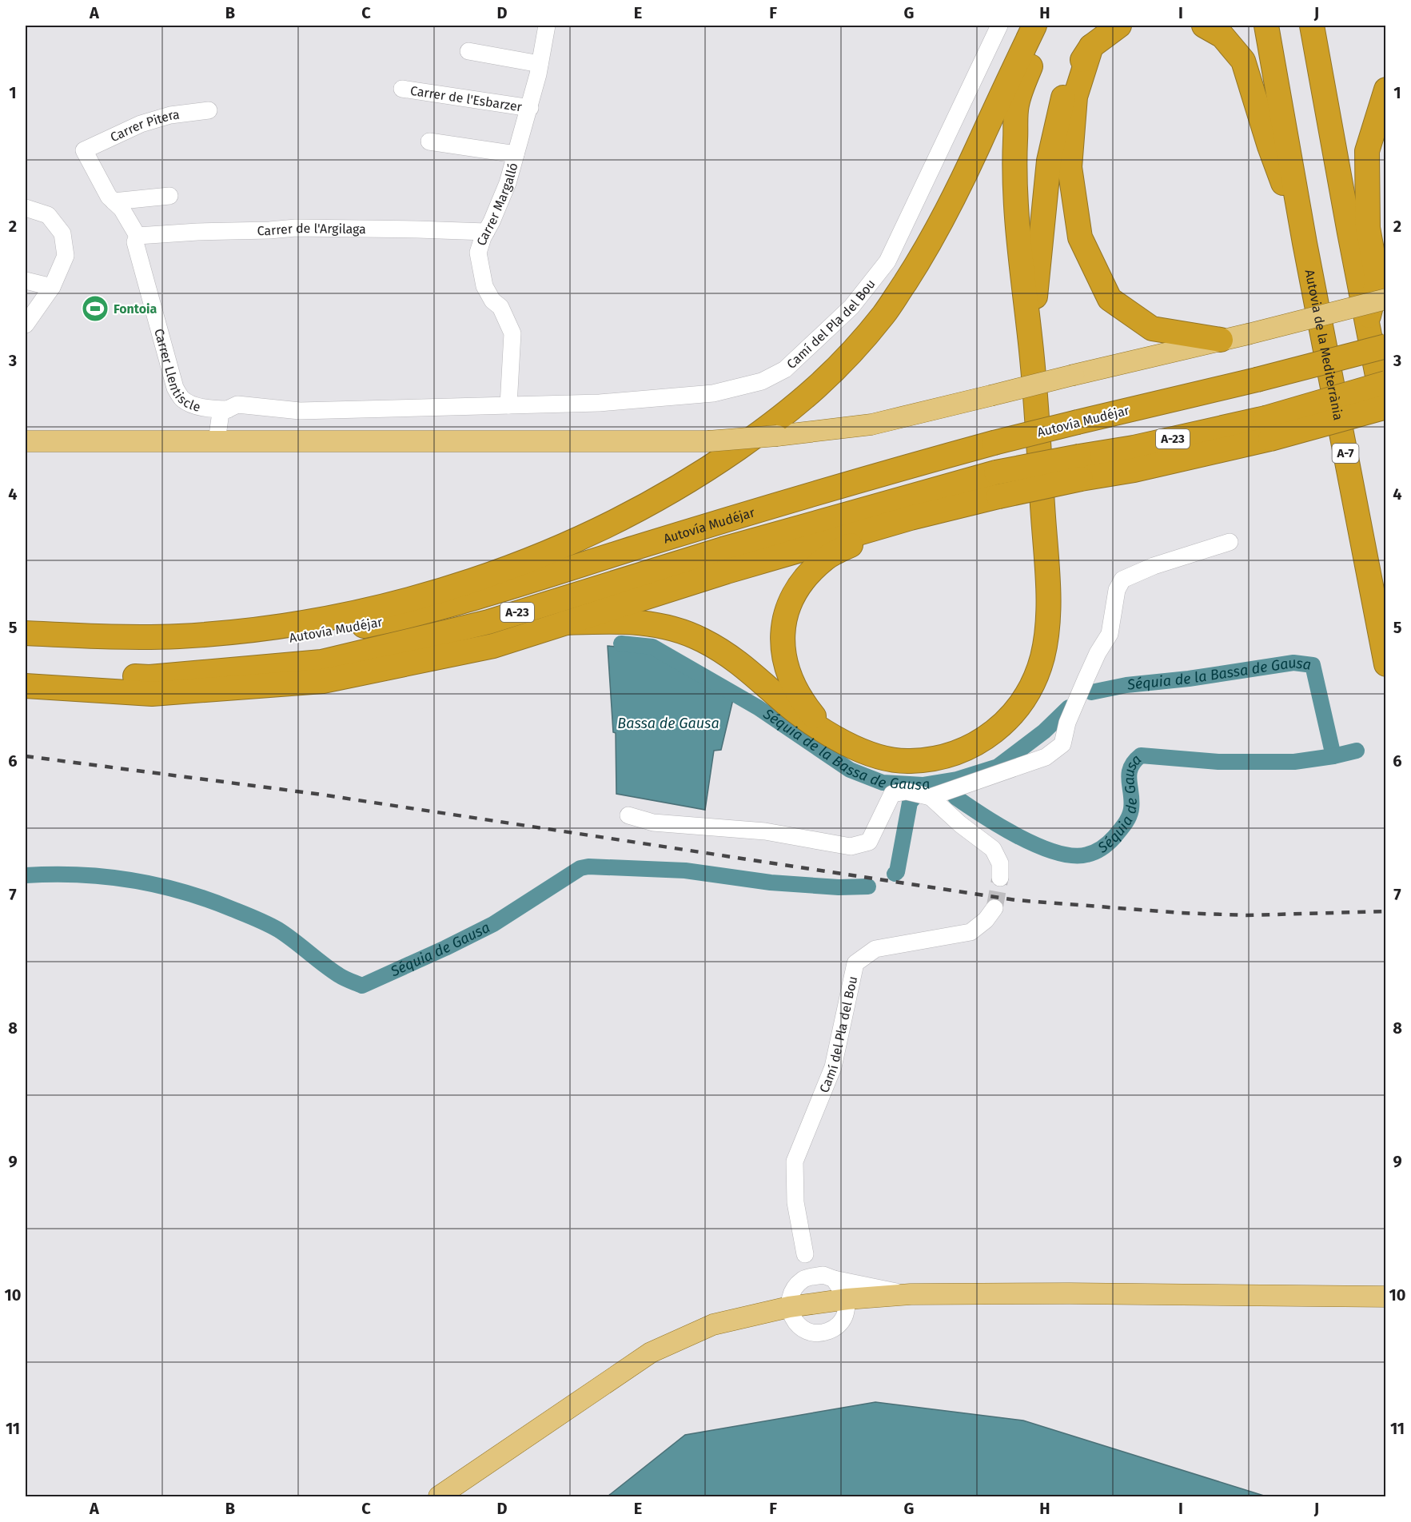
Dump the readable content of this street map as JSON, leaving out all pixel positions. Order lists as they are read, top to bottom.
{
  "streets": {
    "highway": [
      "Autovia de la Mediterrània",
      "Autovía Mudéjar",
      "A-23",
      "A-7"
    ],
    "street": [
      "Carrer de l'Esbarzer",
      "Carrer Pitera",
      "Carrer Margalló",
      "Carrer de l'Argilaga",
      "Camí del Pla del Bou",
      "Carrer Llentiscle"
    ]
  },
  "crossings": [
    ["Carrer de l'Esbarzer", "Carrer Margalló"],
    ["Carrer Pitera", "Carrer Llentiscle"],
    ["Carrer Margalló", "Carrer de l'Argilaga"],
    ["Carrer Margalló", "Camí del Pla del Bou"],
    ["Carrer de l'Argilaga", "Carrer Llentiscle"],
    ["Camí del Pla del Bou", "Carrer Llentiscle"]
  ],
  "water": ["Séquia de la Bassa de Gausa", "Bassa de Gausa", "Séquia de Gausa"],
  "places": {
    "sports": ["Fontoia"]
  },
  "grid": {
    "columns": [
      "A",
      "B",
      "C",
      "D",
      "E",
      "F",
      "G",
      "H",
      "I",
      "J"
    ],
    "rows": [
      "1",
      "2",
      "3",
      "4",
      "5",
      "6",
      "7",
      "8",
      "9",
      "10",
      "11"
    ]
  }
}
